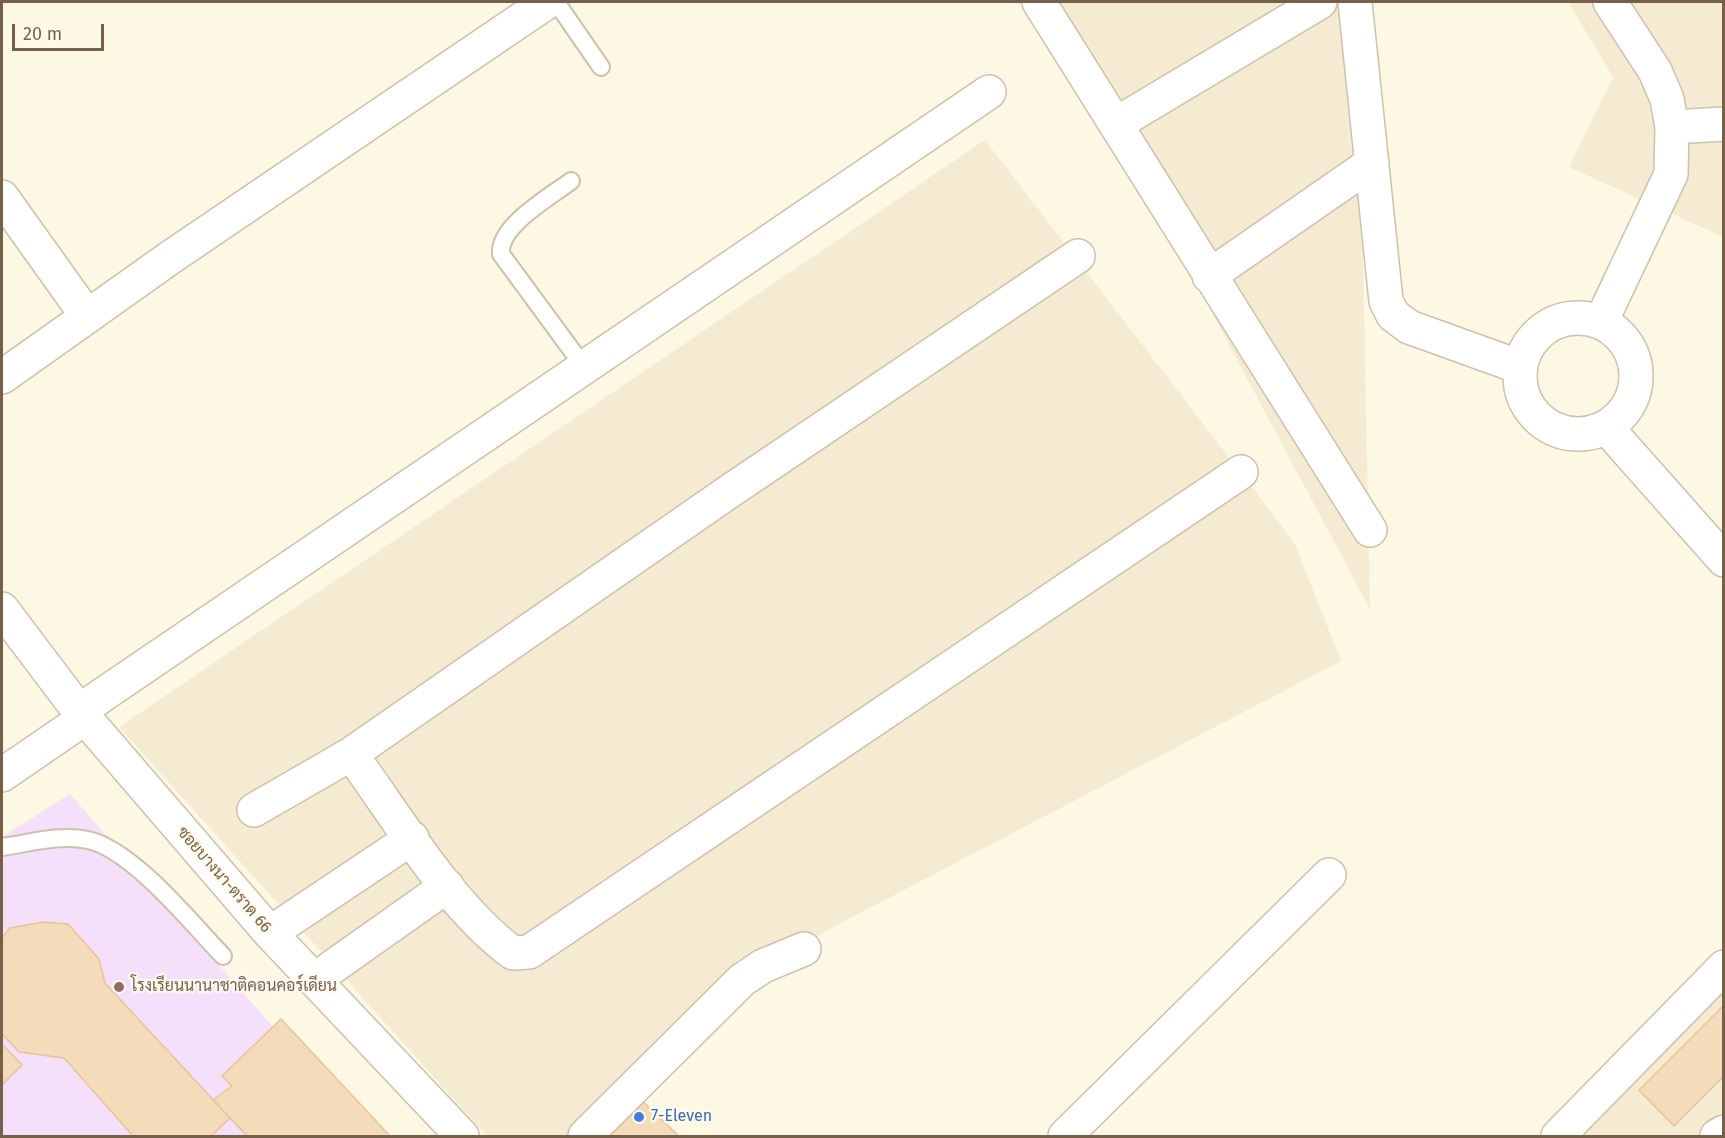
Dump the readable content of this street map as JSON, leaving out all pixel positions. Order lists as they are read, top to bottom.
{
  "streets": {
    "street": ["ซอยบางนา-ตราด 66"]
  },
  "places": ["โรงเรียนนานาชาติคอนคอร์เดียน", "7-Eleven"],
  "scale_bar": "20 m"
}
